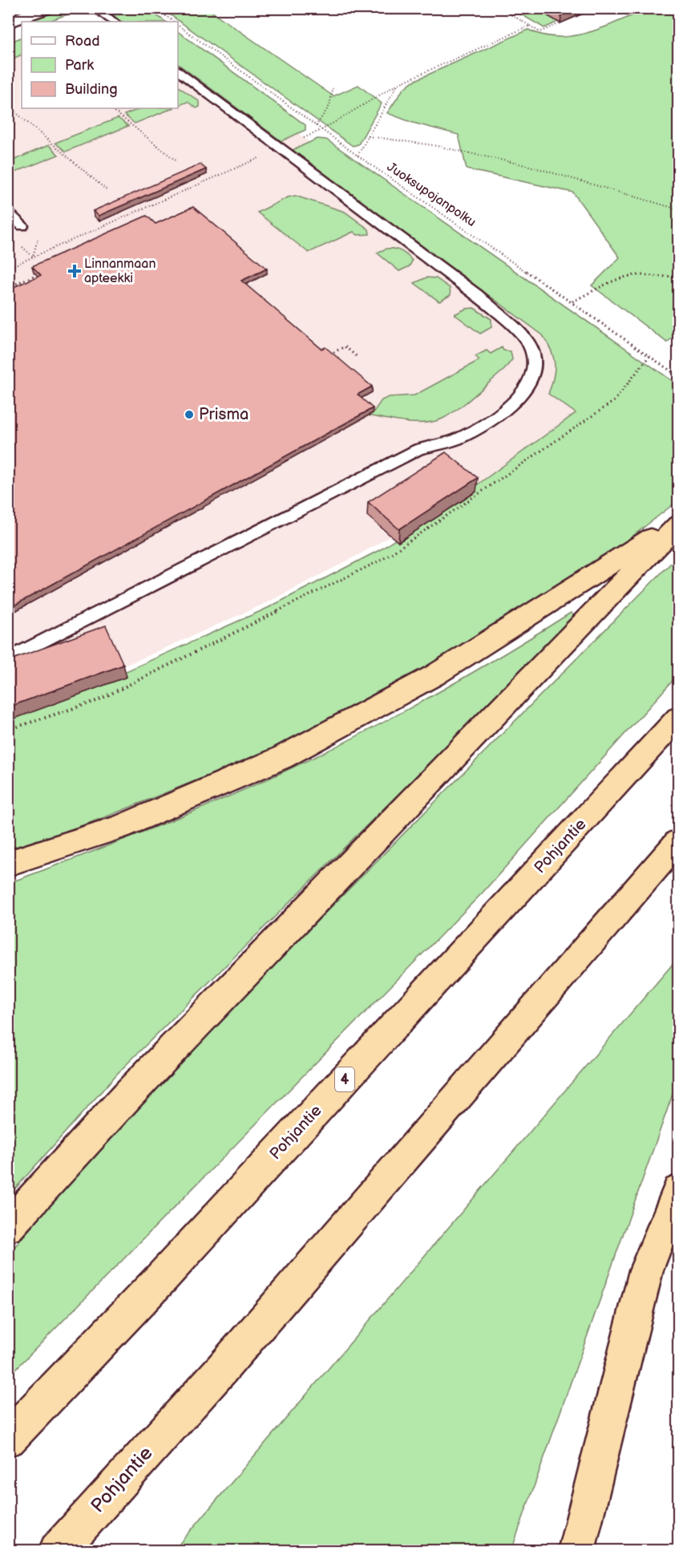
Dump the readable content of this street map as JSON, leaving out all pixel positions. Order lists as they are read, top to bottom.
{
  "streets": {
    "highway": ["Pohjantie", "4"],
    "path": ["Juoksupojanpolku"]
  },
  "places": {
    "health": ["Linnanmaan apteekki"],
    "other": ["Prisma"]
  },
  "legend": ["Road", "Park", "Building"]
}
